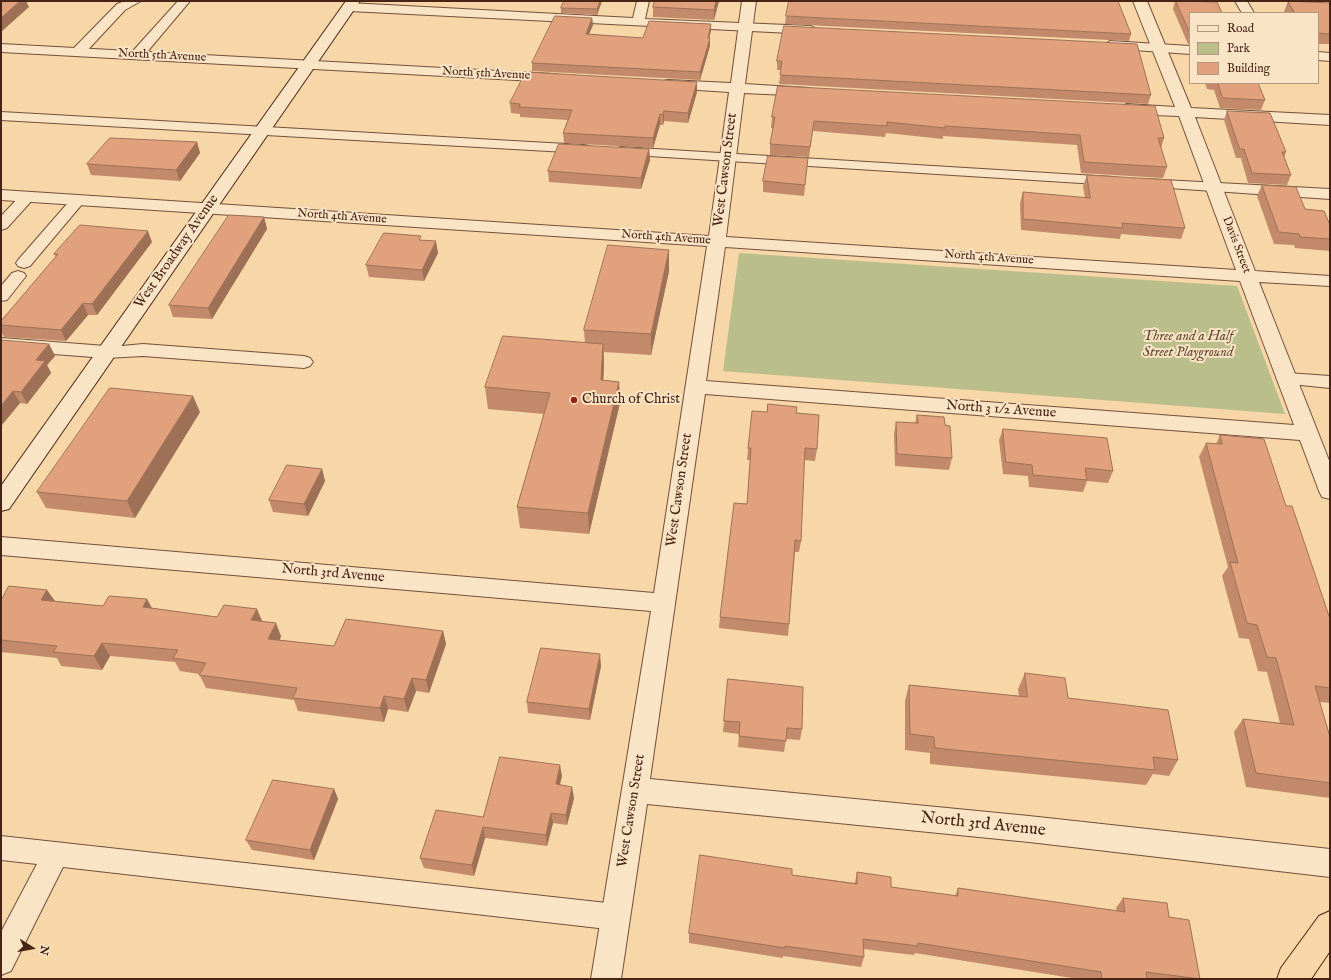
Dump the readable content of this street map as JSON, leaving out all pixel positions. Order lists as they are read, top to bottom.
{
  "streets": {
    "street": [
      "North 5th Avenue",
      "West Cawson Street",
      "North 4th Avenue",
      "Davis Street",
      "West Broadway Avenue",
      "North 3 1/2 Avenue",
      "North 3rd Avenue"
    ]
  },
  "crossings": [
    ["North 5th Avenue", "West Broadway Avenue"],
    ["West Cawson Street", "North 4th Avenue"],
    ["West Cawson Street", "North 3 1/2 Avenue"],
    ["West Cawson Street", "North 3rd Avenue"],
    ["North 4th Avenue", "Davis Street"],
    ["North 4th Avenue", "West Broadway Avenue"],
    ["Davis Street", "North 3 1/2 Avenue"]
  ],
  "parks": ["Three and a Half Street Playground"],
  "places": ["Church of Christ"],
  "legend": ["Road", "Park", "Building"],
  "north": "right"
}
